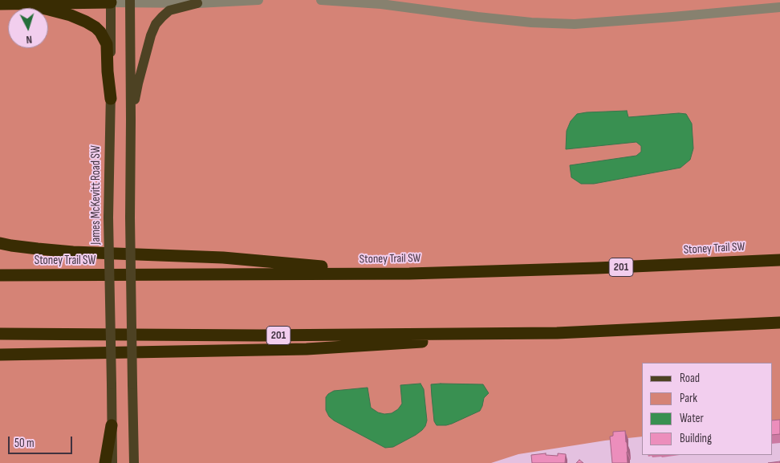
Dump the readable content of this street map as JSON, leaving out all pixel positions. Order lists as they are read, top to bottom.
{
  "streets": {
    "highway": ["Stoney Trail SW", "201"],
    "main road": ["James McKevitt Road SW"]
  },
  "legend": [
    "Road",
    "Park",
    "Water",
    "Building"
  ],
  "scale_bar": "50 m",
  "north": "bottom"
}
